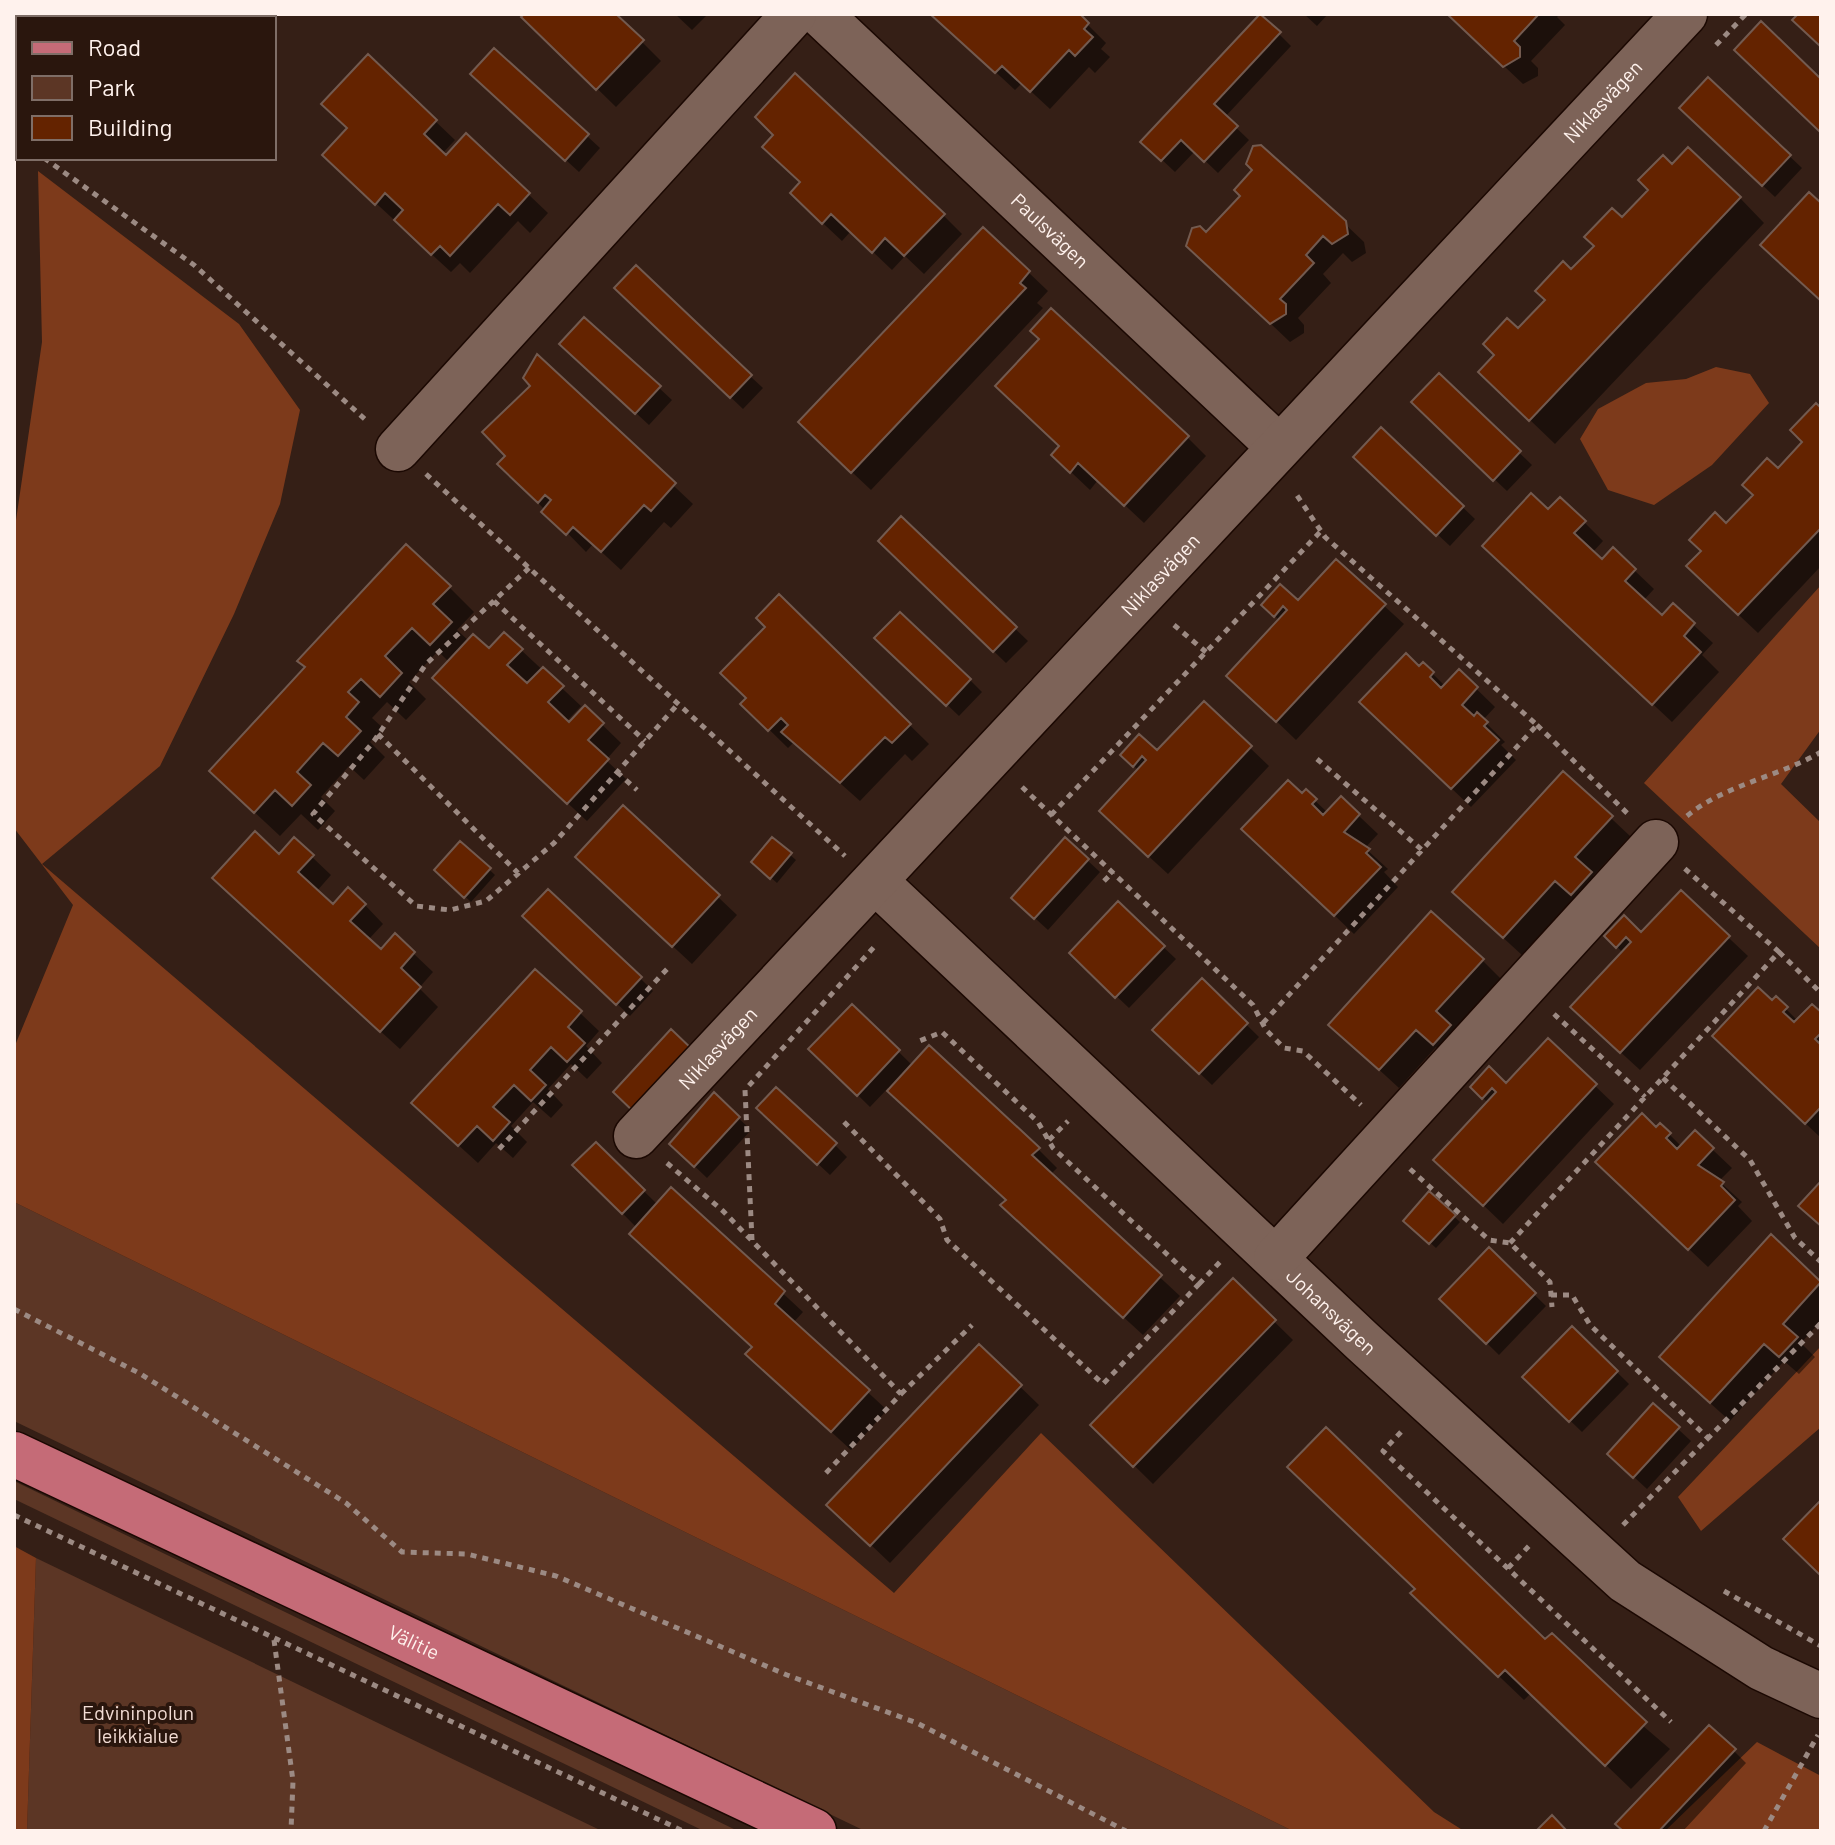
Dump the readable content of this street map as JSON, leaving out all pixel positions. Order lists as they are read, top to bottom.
{
  "streets": {
    "main road": ["Välitie"],
    "street": ["Niklasvägen", "Paulsvägen", "Johansvägen"]
  },
  "crossings": [
    ["Niklasvägen", "Paulsvägen"],
    ["Niklasvägen", "Johansvägen"]
  ],
  "parks": ["Edvininpolun leikkialue"],
  "legend": ["Road", "Park", "Building"]
}
